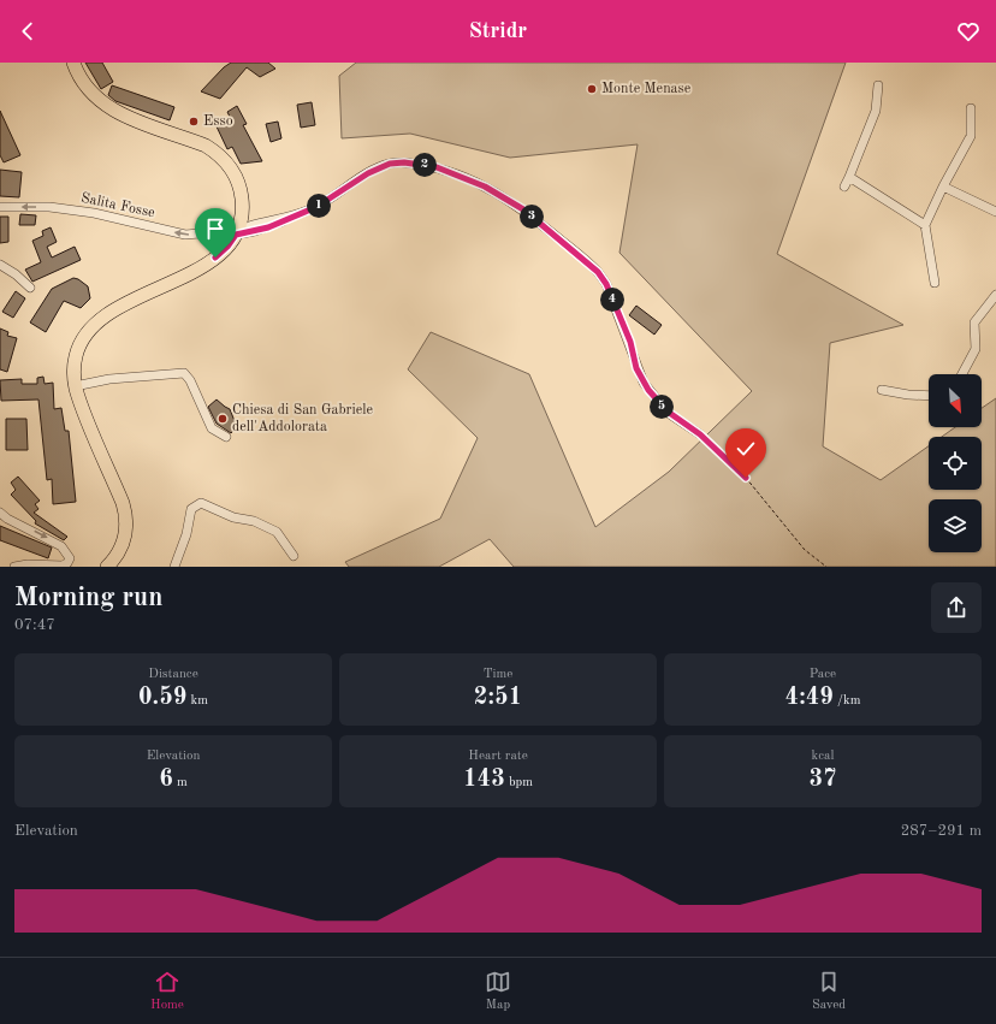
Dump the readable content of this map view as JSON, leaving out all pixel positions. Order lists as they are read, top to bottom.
{
  "streets": {
    "street": ["Salita Fosse"]
  },
  "one_way": ["Salita Fosse"],
  "places": ["Monte Menase", "Esso", "Chiesa di San Gabriele dell'Addolorata"],
  "north": "bottom right",
  "page": {
    "header": "Stridr",
    "pins": [
      "2",
      "1",
      "3",
      "4",
      "5"
    ],
    "heading": ["Morning run", "07:47"],
    "stats": [
      ["Distance", "0.59 km"],
      ["Time", "2:51"],
      ["Pace", "4:49 /km"],
      ["Elevation", "6 m"],
      ["Heart rate", "143 bpm"],
      ["kcal", "37"]
    ],
    "chart": ["Elevation", "287–291 m"],
    "tabs": ["Home", "Map", "Saved"]
  }
}
